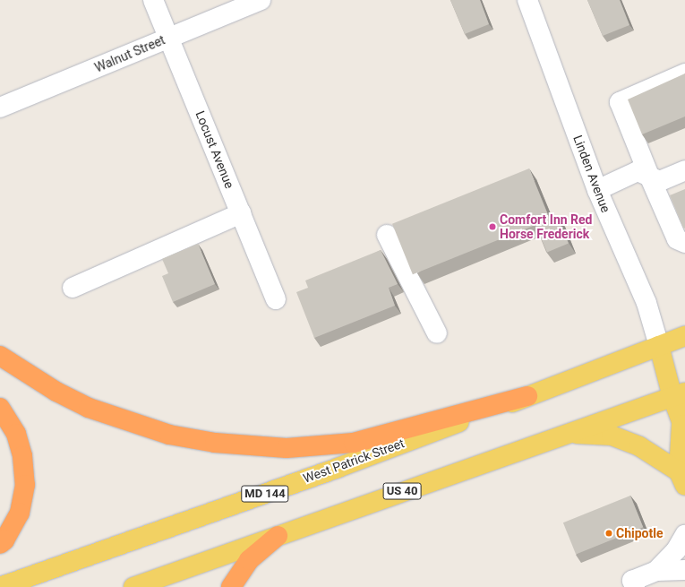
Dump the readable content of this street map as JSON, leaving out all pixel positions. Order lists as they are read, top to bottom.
{
  "streets": {
    "main road": ["West Patrick Street", "US 40", "MD 144"],
    "street": ["Walnut Street", "Locust Avenue", "Linden Avenue"]
  },
  "crossings": [
    ["Walnut Street", "Locust Avenue"],
    ["Linden Avenue", "West Patrick Street"]
  ],
  "places": ["Comfort Inn Red Horse Frederick", "Chipotle"]
}
